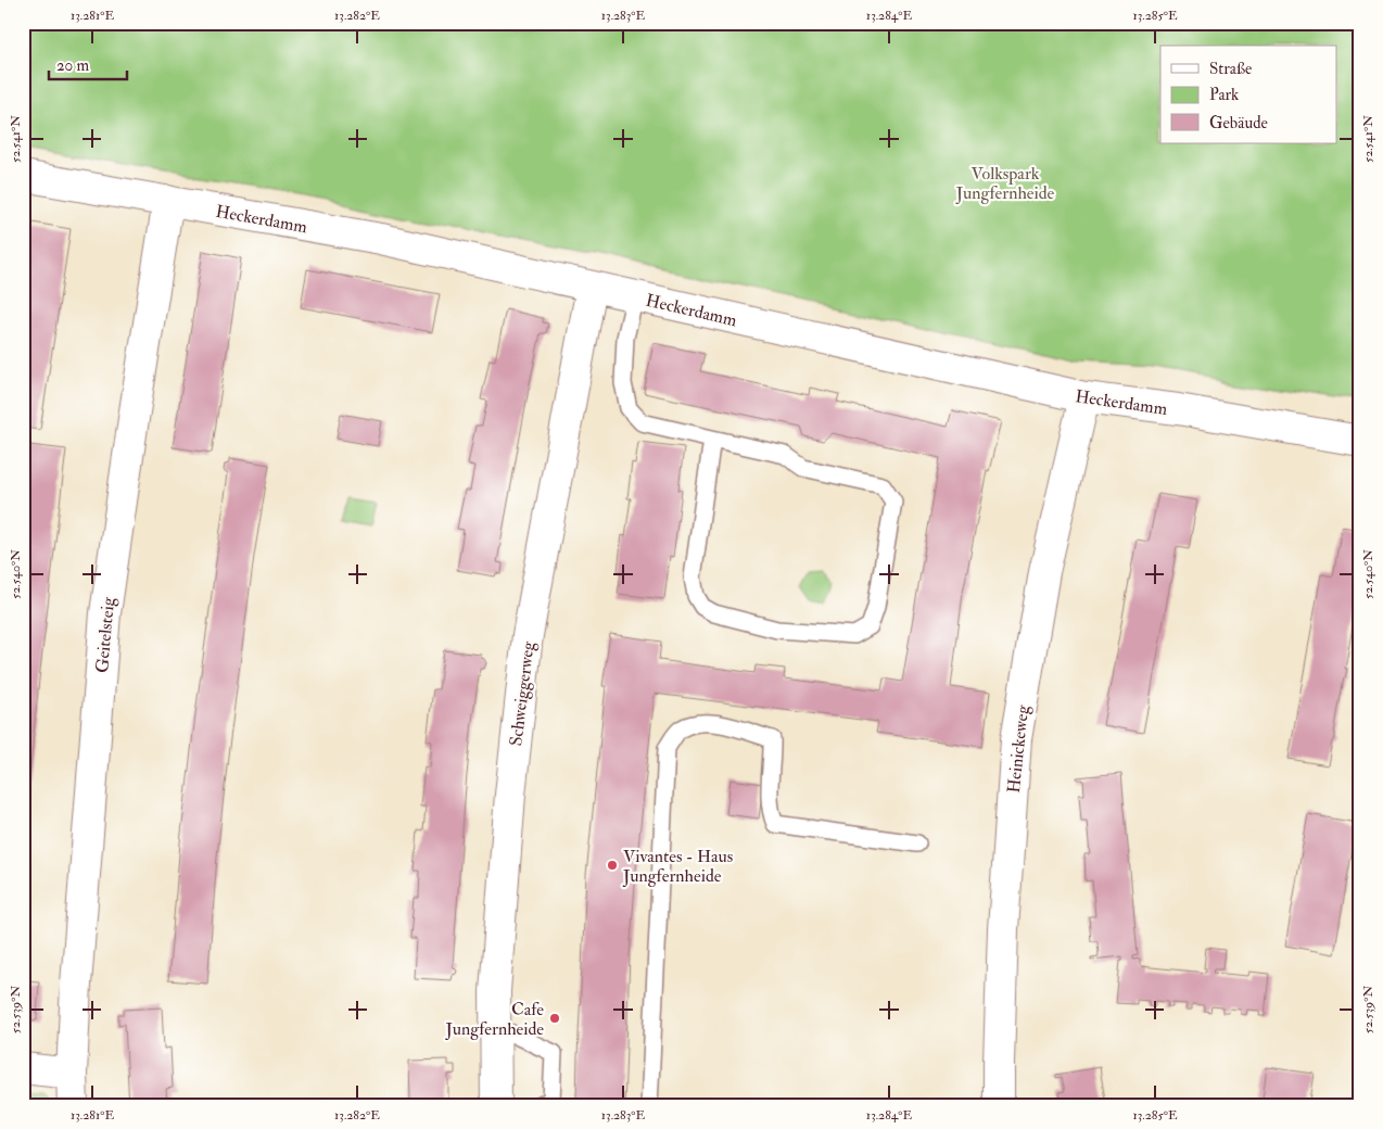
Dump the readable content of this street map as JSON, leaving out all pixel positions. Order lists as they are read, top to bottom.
{
  "streets": {
    "street": [
      "Heckerdamm",
      "Geitelsteig",
      "Schweiggerweg",
      "Heinickeweg"
    ]
  },
  "crossings": [
    ["Heckerdamm", "Geitelsteig"],
    ["Heckerdamm", "Schweiggerweg"],
    ["Heckerdamm", "Heinickeweg"]
  ],
  "parks": ["Volkspark Jungfernheide"],
  "places": ["Vivantes - Haus Jungfernheide", "Cafe Jungfernheide"],
  "legend": ["Straße", "Park", "Gebäude"],
  "scale_bar": "20 m",
  "coordinates": [
    "13.281°E",
    "13.282°E",
    "13.283°E",
    "13.284°E",
    "13.285°E",
    "52.541°N",
    "52.540°N",
    "52.539°N"
  ]
}
